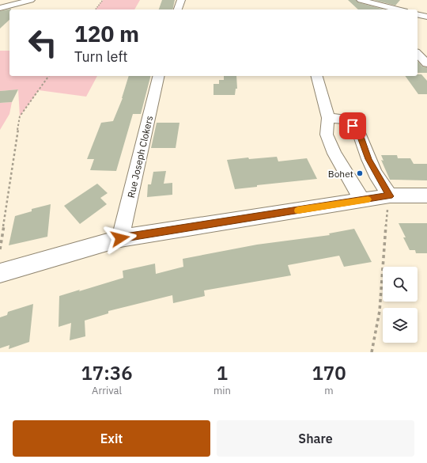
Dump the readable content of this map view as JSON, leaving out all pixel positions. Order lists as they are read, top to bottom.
{
  "streets": {
    "street": ["Rue Joseph Clokers"]
  },
  "places": ["Bohet"],
  "page": {
    "turn": ["120 m", "Turn left"],
    "eta": [
      "17:36",
      "Arrival",
      "1",
      "min",
      "170",
      "m"
    ],
    "buttons": ["Exit", "Share"]
  }
}
